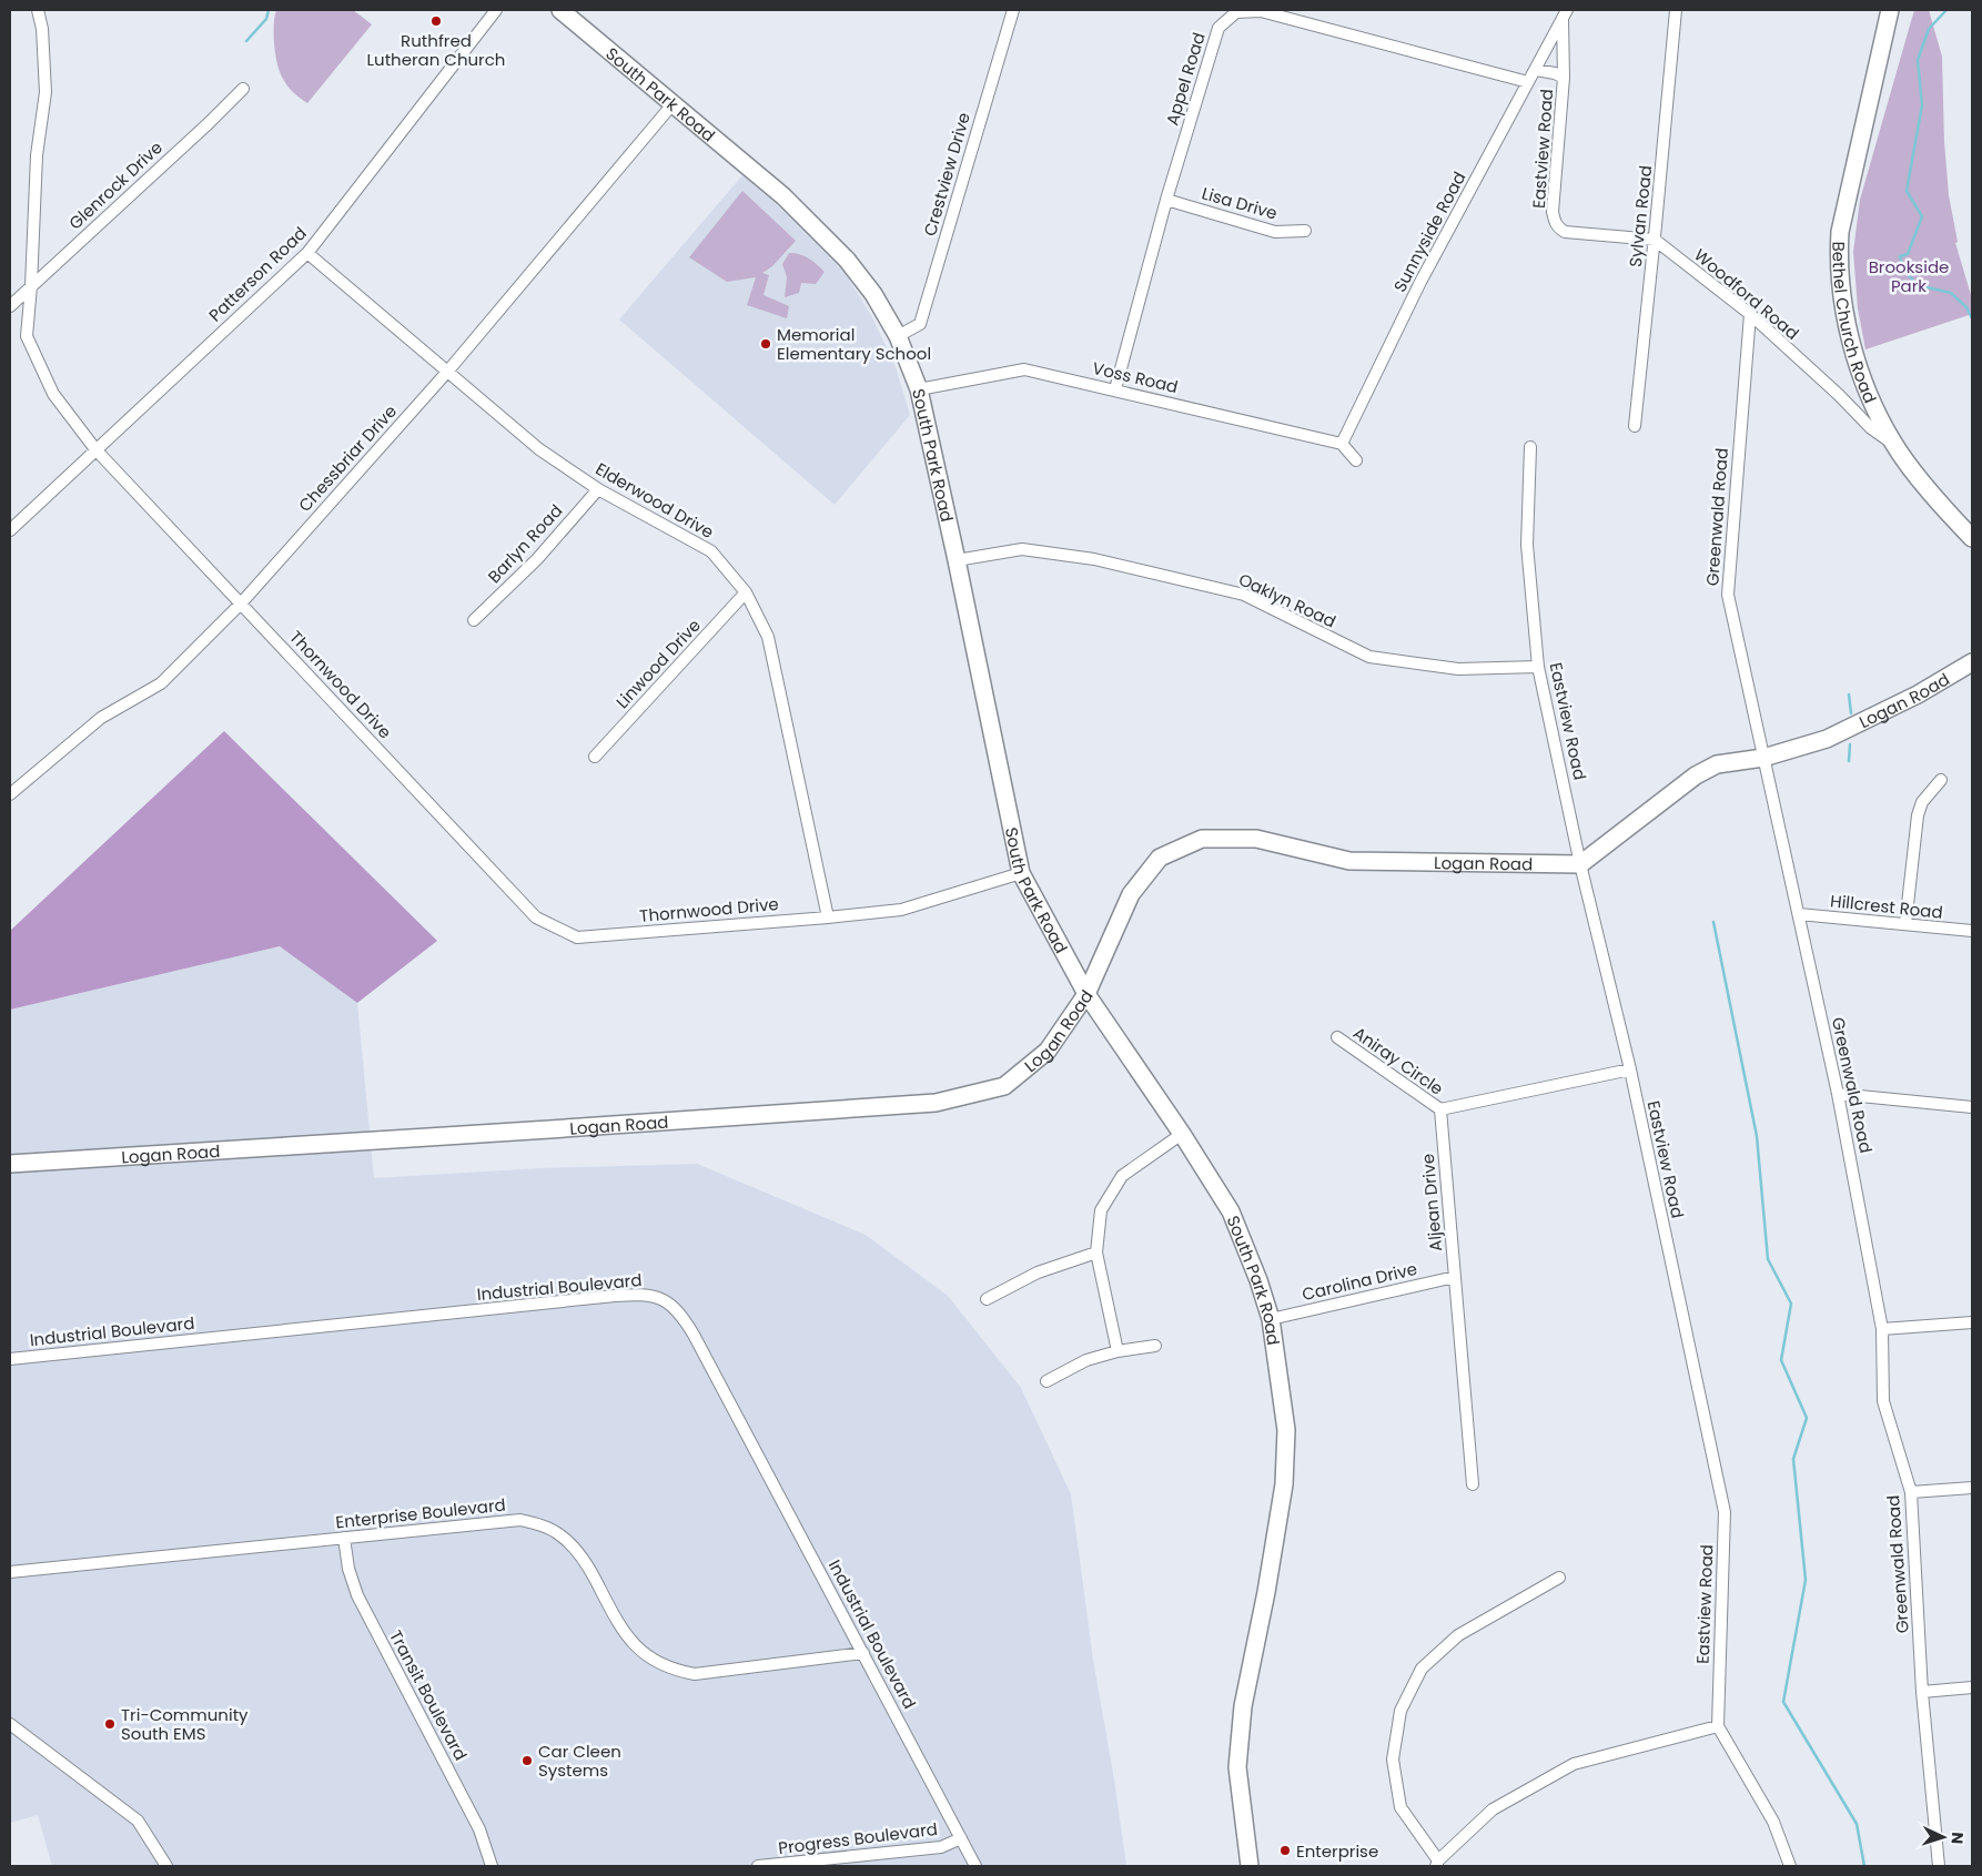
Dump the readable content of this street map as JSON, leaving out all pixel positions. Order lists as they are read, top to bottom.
{
  "streets": {
    "street": [
      "Appel Road",
      "South Park Road",
      "Eastview Road",
      "Crestview Drive",
      "Glenrock Drive",
      "Lisa Drive",
      "Sylvan Road",
      "Sunnyside Road",
      "Patterson Road",
      "Woodford Road",
      "Bethel Church Road",
      "Voss Road",
      "Chessbriar Drive",
      "Elderwood Drive",
      "Greenwald Road",
      "Barlyn Road",
      "Oaklyn Road",
      "Linwood Drive",
      "Thornwood Drive",
      "Logan Road",
      "Hillcrest Road",
      "Aniray Circle",
      "Aljean Drive",
      "Carolina Drive",
      "Industrial Boulevard",
      "Enterprise Boulevard",
      "Transit Boulevard",
      "Progress Boulevard"
    ]
  },
  "crossings": [
    ["Appel Road", "Lisa Drive"],
    ["Appel Road", "Sunnyside Road"],
    ["Appel Road", "Voss Road"],
    ["South Park Road", "Crestview Drive"],
    ["South Park Road", "Voss Road"],
    ["South Park Road", "Chessbriar Drive"],
    ["South Park Road", "Oaklyn Road"],
    ["South Park Road", "Thornwood Drive"],
    ["South Park Road", "Logan Road"],
    ["South Park Road", "Carolina Drive"],
    ["Eastview Road", "Sylvan Road"],
    ["Eastview Road", "Sunnyside Road"],
    ["Eastview Road", "Woodford Road"],
    ["Eastview Road", "Oaklyn Road"],
    ["Eastview Road", "Logan Road"],
    ["Glenrock Drive", "Thornwood Drive"],
    ["Sylvan Road", "Woodford Road"],
    ["Sunnyside Road", "Voss Road"],
    ["Patterson Road", "Elderwood Drive"],
    ["Patterson Road", "Thornwood Drive"],
    ["Woodford Road", "Bethel Church Road"],
    ["Woodford Road", "Greenwald Road"],
    ["Chessbriar Drive", "Elderwood Drive"],
    ["Chessbriar Drive", "Thornwood Drive"],
    ["Elderwood Drive", "Barlyn Road"],
    ["Elderwood Drive", "Linwood Drive"],
    ["Elderwood Drive", "Thornwood Drive"],
    ["Greenwald Road", "Logan Road"],
    ["Greenwald Road", "Hillcrest Road"],
    ["Aniray Circle", "Aljean Drive"],
    ["Aljean Drive", "Carolina Drive"],
    ["Industrial Boulevard", "Enterprise Boulevard"],
    ["Industrial Boulevard", "Progress Boulevard"],
    ["Enterprise Boulevard", "Transit Boulevard"]
  ],
  "parks": ["Brookside Park"],
  "places": [
    "Ruthfred Lutheran Church",
    "Memorial Elementary School",
    "Tri-Community South EMS",
    "Car Cleen Systems",
    "Enterprise"
  ],
  "north": "right"
}
